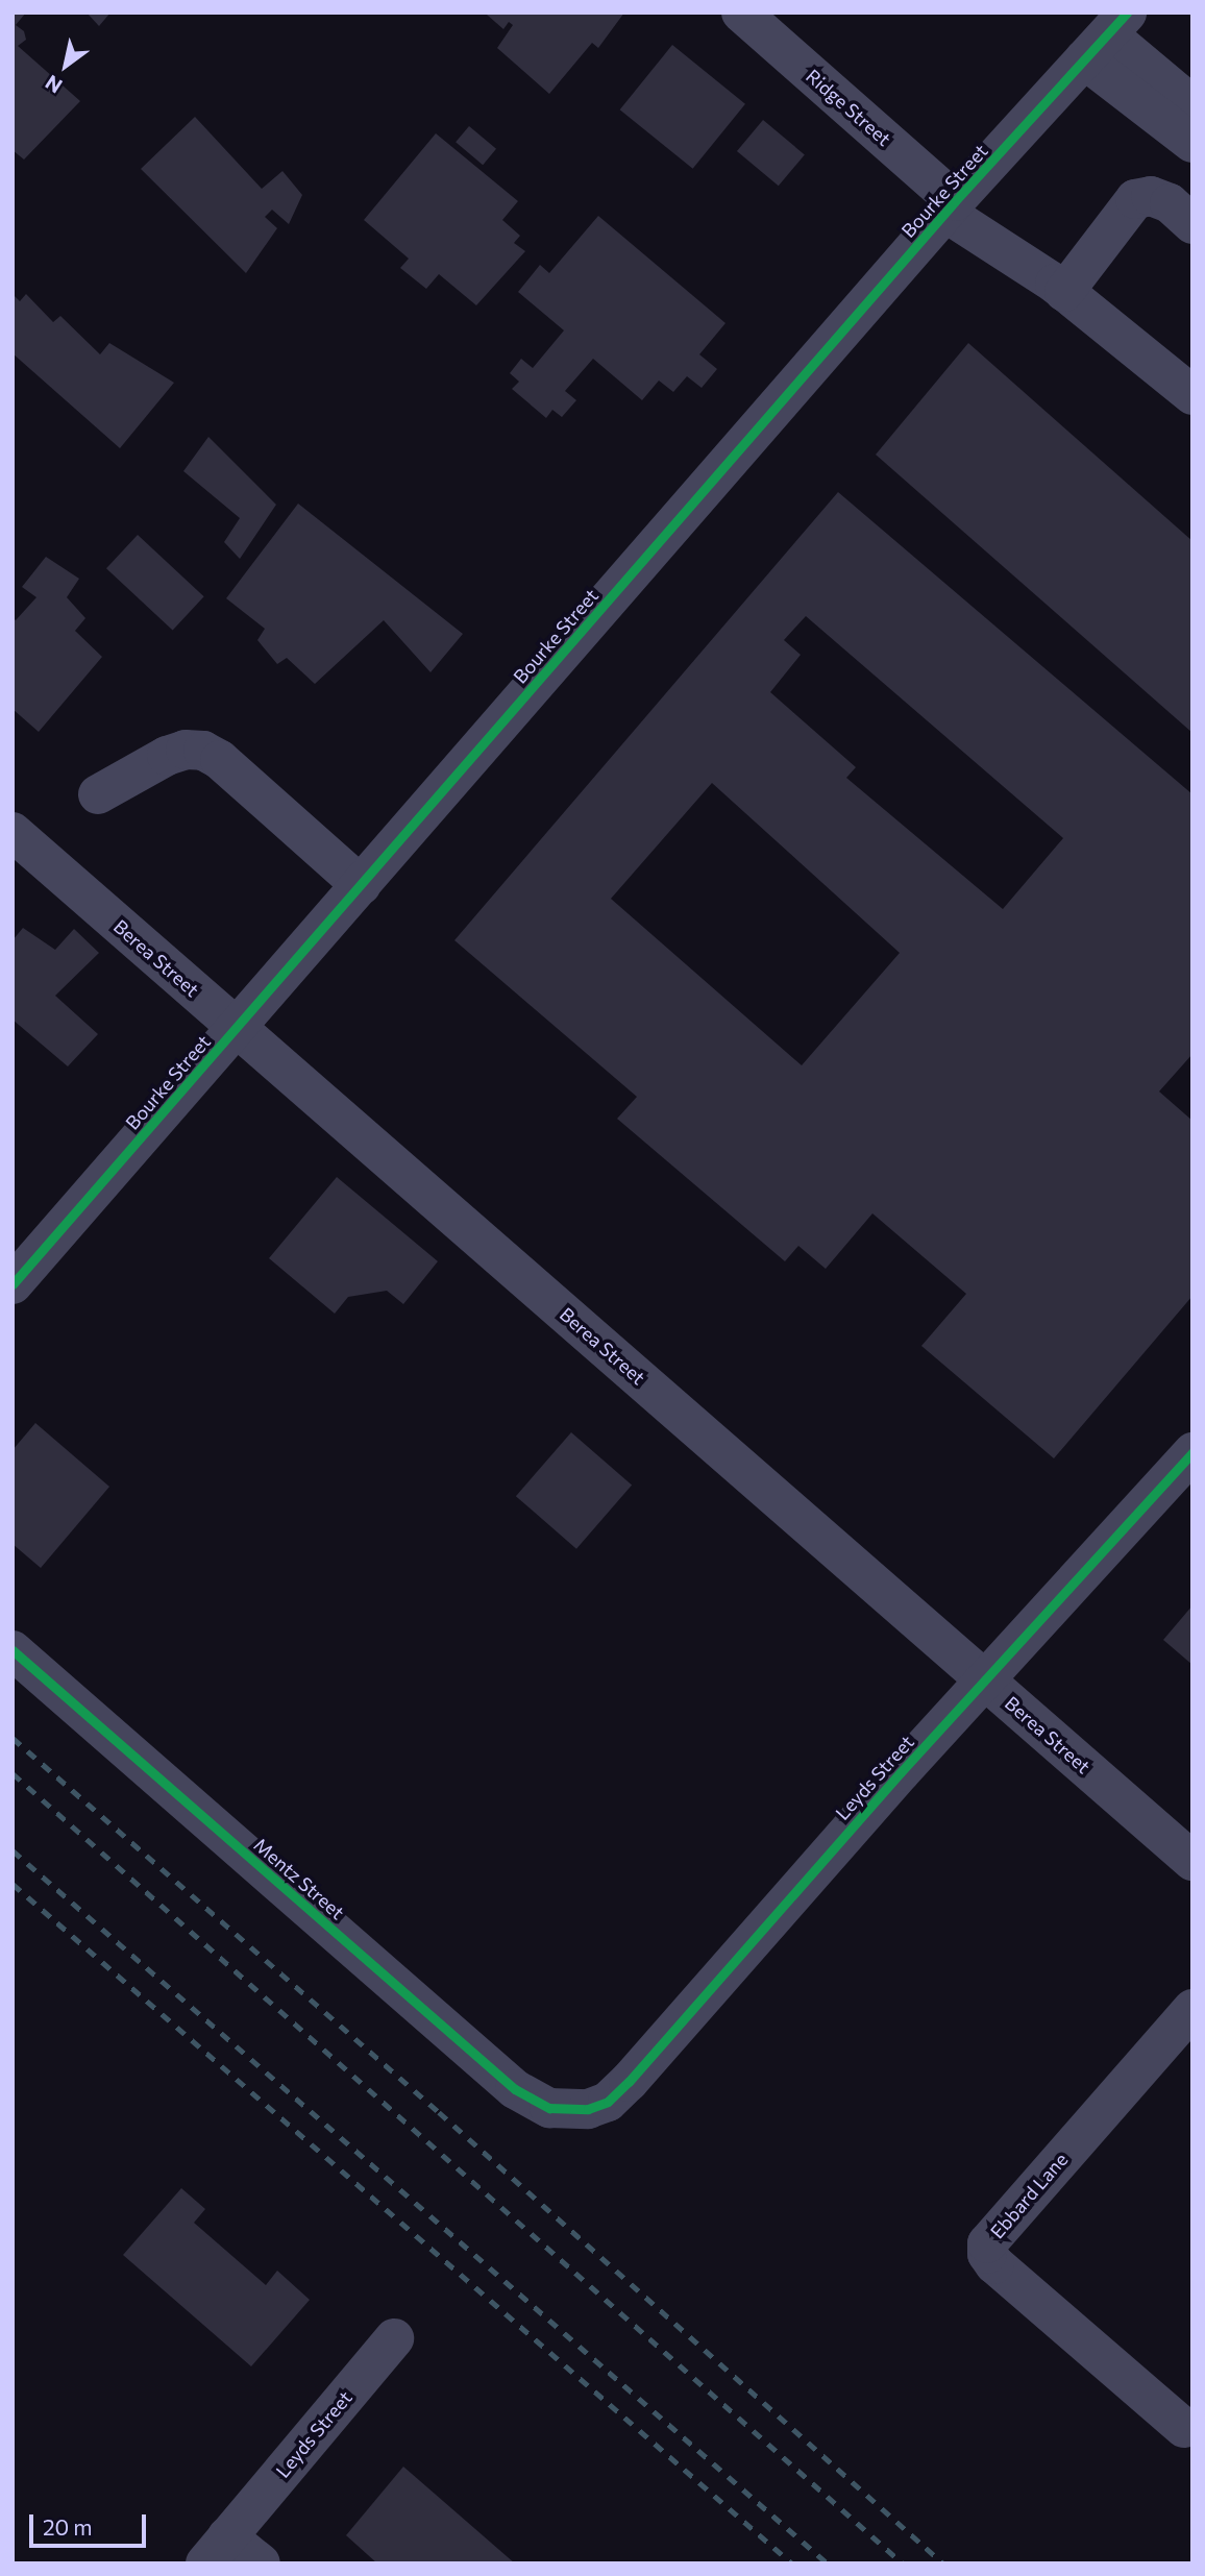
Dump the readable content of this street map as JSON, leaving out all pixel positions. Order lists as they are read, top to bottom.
{
  "streets": {
    "street": [
      "Ridge Street",
      "Bourke Street",
      "Berea Street",
      "Leyds Street",
      "Mentz Street",
      "Ebbard Lane"
    ]
  },
  "crossings": [
    ["Ridge Street", "Bourke Street"],
    ["Bourke Street", "Berea Street"],
    ["Berea Street", "Leyds Street"],
    ["Leyds Street", "Mentz Street"]
  ],
  "scale_bar": "20 m",
  "north": "bottom left"
}
